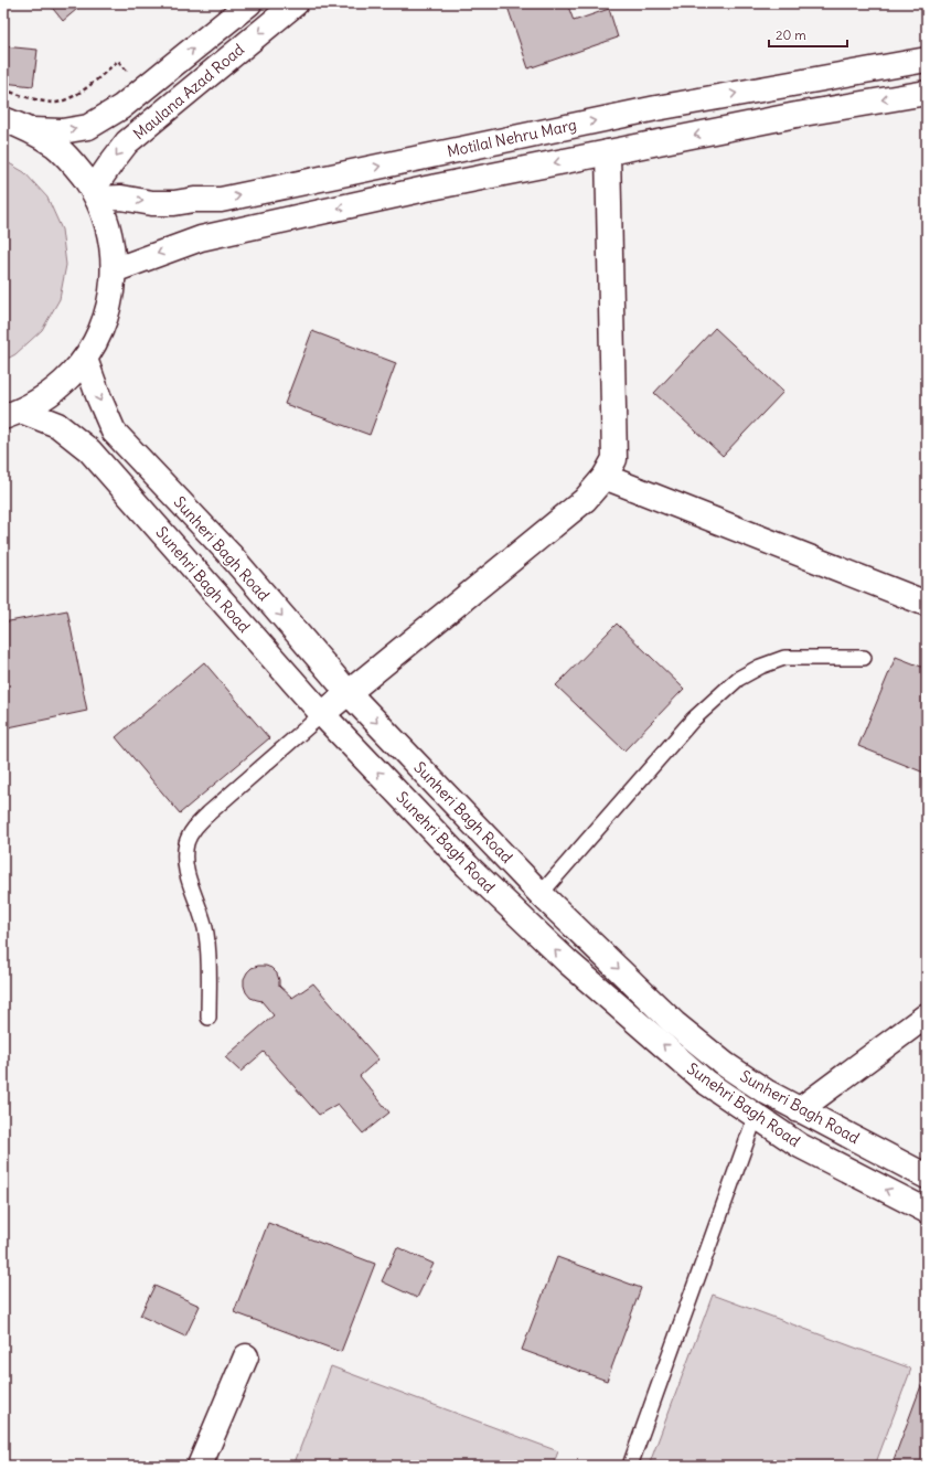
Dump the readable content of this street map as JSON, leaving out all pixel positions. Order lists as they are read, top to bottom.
{
  "streets": {
    "street": [
      "Maulana Azad Road",
      "Motilal Nehru Marg",
      "Sunheri Bagh Road",
      "Sunehri Bagh Road"
    ]
  },
  "crossings": [
    ["Maulana Azad Road", "Motilal Nehru Marg"]
  ],
  "one_way": ["Sunheri Bagh Road", "Sunehri Bagh Road"],
  "scale_bar": "20 m"
}
